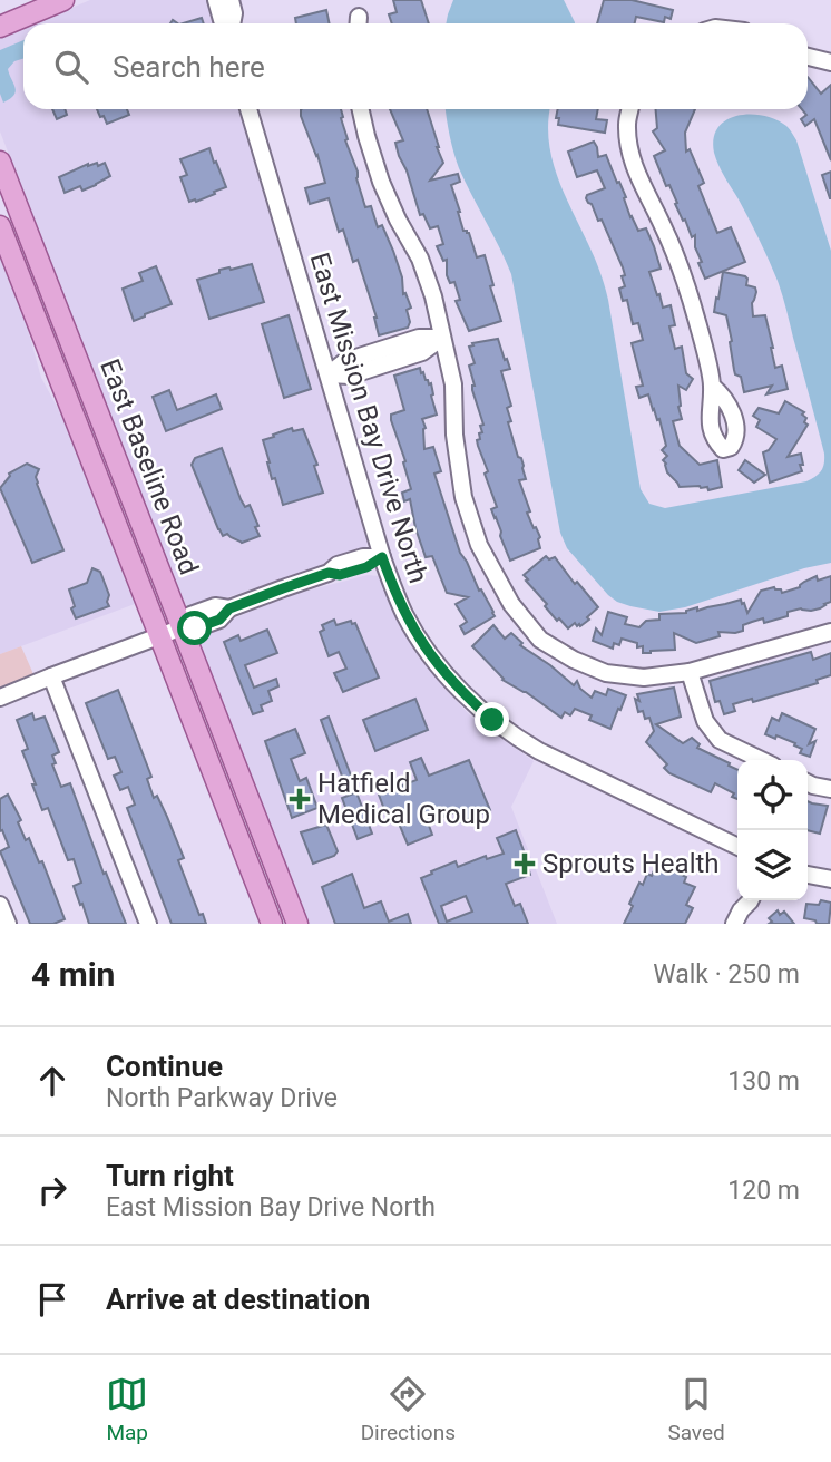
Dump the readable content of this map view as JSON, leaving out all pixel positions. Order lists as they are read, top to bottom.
{
  "streets": {
    "main road": ["East Baseline Road"],
    "street": ["East Mission Bay Drive North"]
  },
  "places": {
    "health": ["Hatfield Medical Group", "Sprouts Health"]
  },
  "page": {
    "search": "Search here",
    "heading": ["4 min", "Walk · 250 m"],
    "list": [
      ["Continue", "North Parkway Drive", "130 m"],
      ["Turn right", "East Mission Bay Drive North", "120 m"],
      "Arrive at destination"
    ],
    "nav": ["Map", "Directions", "Saved"]
  }
}
